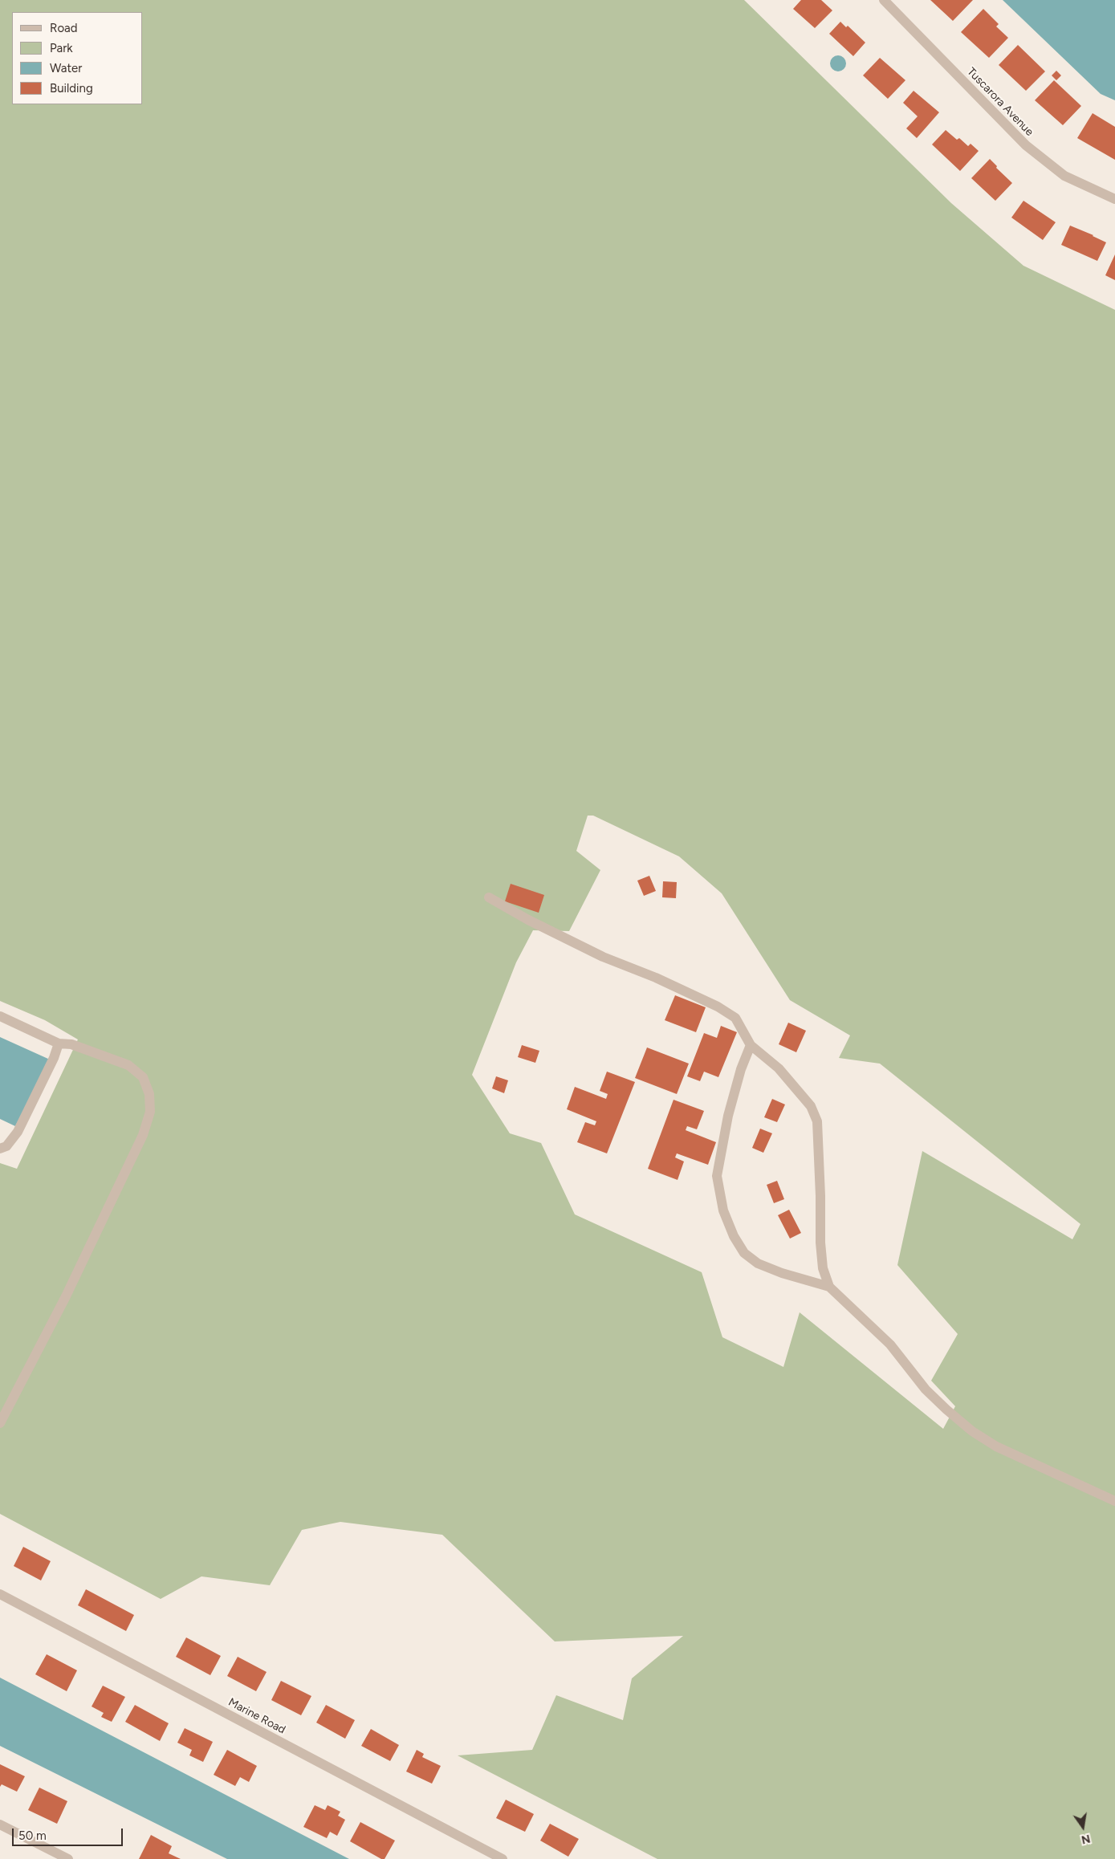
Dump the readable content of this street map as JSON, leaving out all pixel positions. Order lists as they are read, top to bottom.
{
  "streets": {
    "street": ["Tuscarora Avenue", "Marine Road"]
  },
  "legend": [
    "Road",
    "Park",
    "Water",
    "Building"
  ],
  "scale_bar": "50 m",
  "north": "bottom"
}
